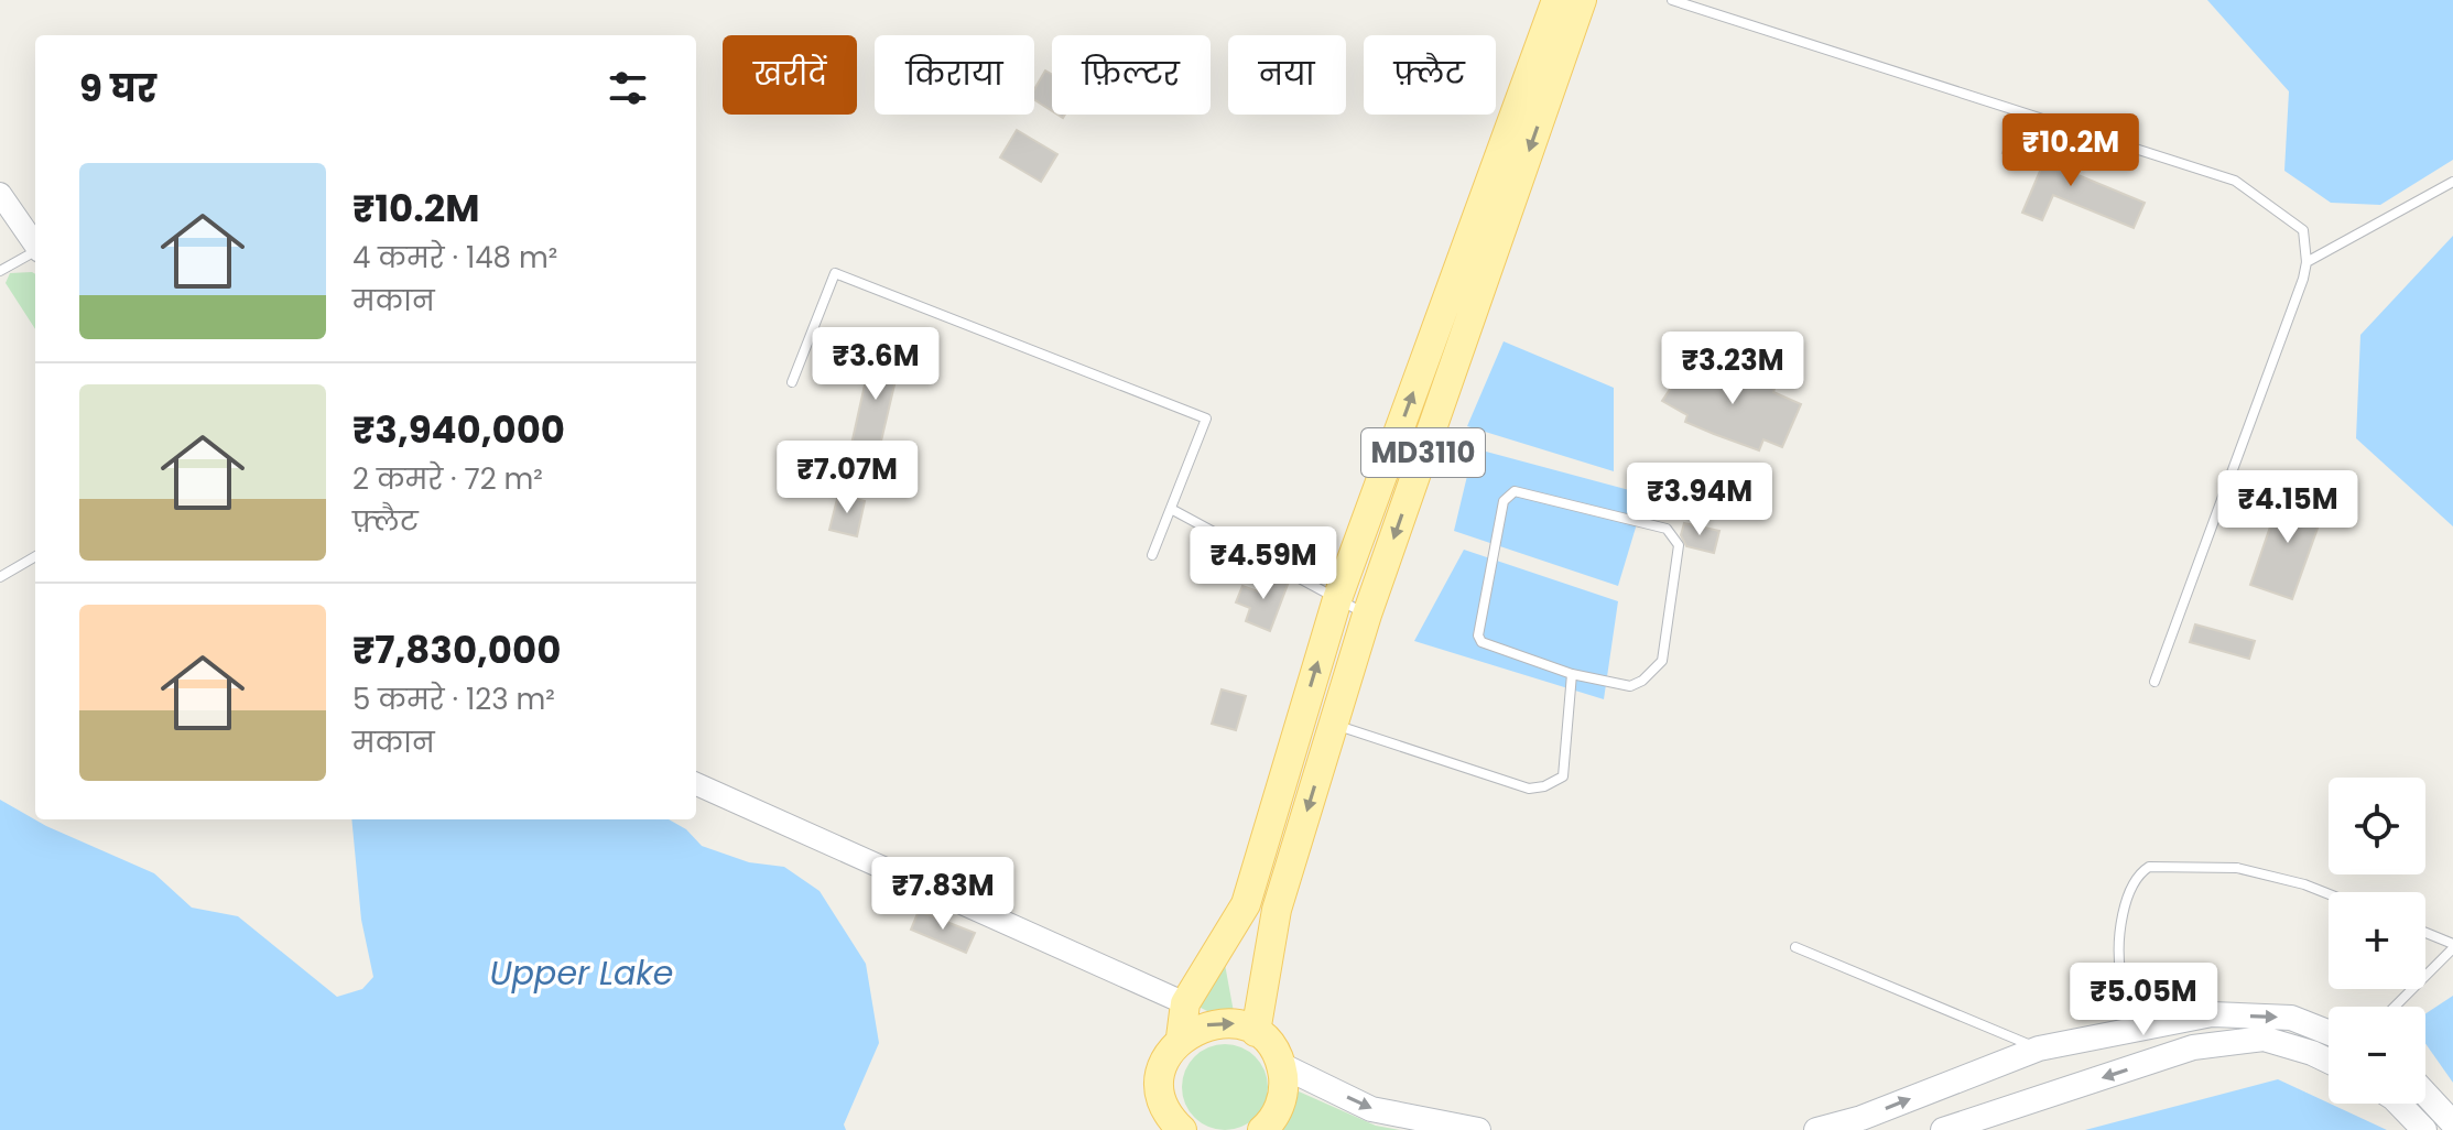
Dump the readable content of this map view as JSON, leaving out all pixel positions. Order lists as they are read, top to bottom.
{
  "streets": {
    "main road": ["MD3110"]
  },
  "water": ["Upper Lake"],
  "page": {
    "chip": [
      "खरीदें",
      "किराया",
      "फ़िल्टर",
      "नया",
      "फ़्लैट"
    ],
    "heading": "9 घर",
    "price": [
      "₹10.2M",
      "₹3.6M",
      "₹3.23M",
      "₹7.07M",
      "₹3.94M",
      "₹4.15M",
      "₹4.59M",
      "₹7.83M",
      "₹5.05M"
    ],
    "list": [
      {
        "name": "₹10.2M",
        "note": "4 कमरे · 148 m² · मकान"
      },
      {
        "name": "₹3,940,000",
        "note": "2 कमरे · 72 m² · फ़्लैट"
      },
      {
        "name": "₹7,830,000",
        "note": "5 कमरे · 123 m² · मकान"
      }
    ],
    "map_buttons": ["+", "−"]
  }
}
